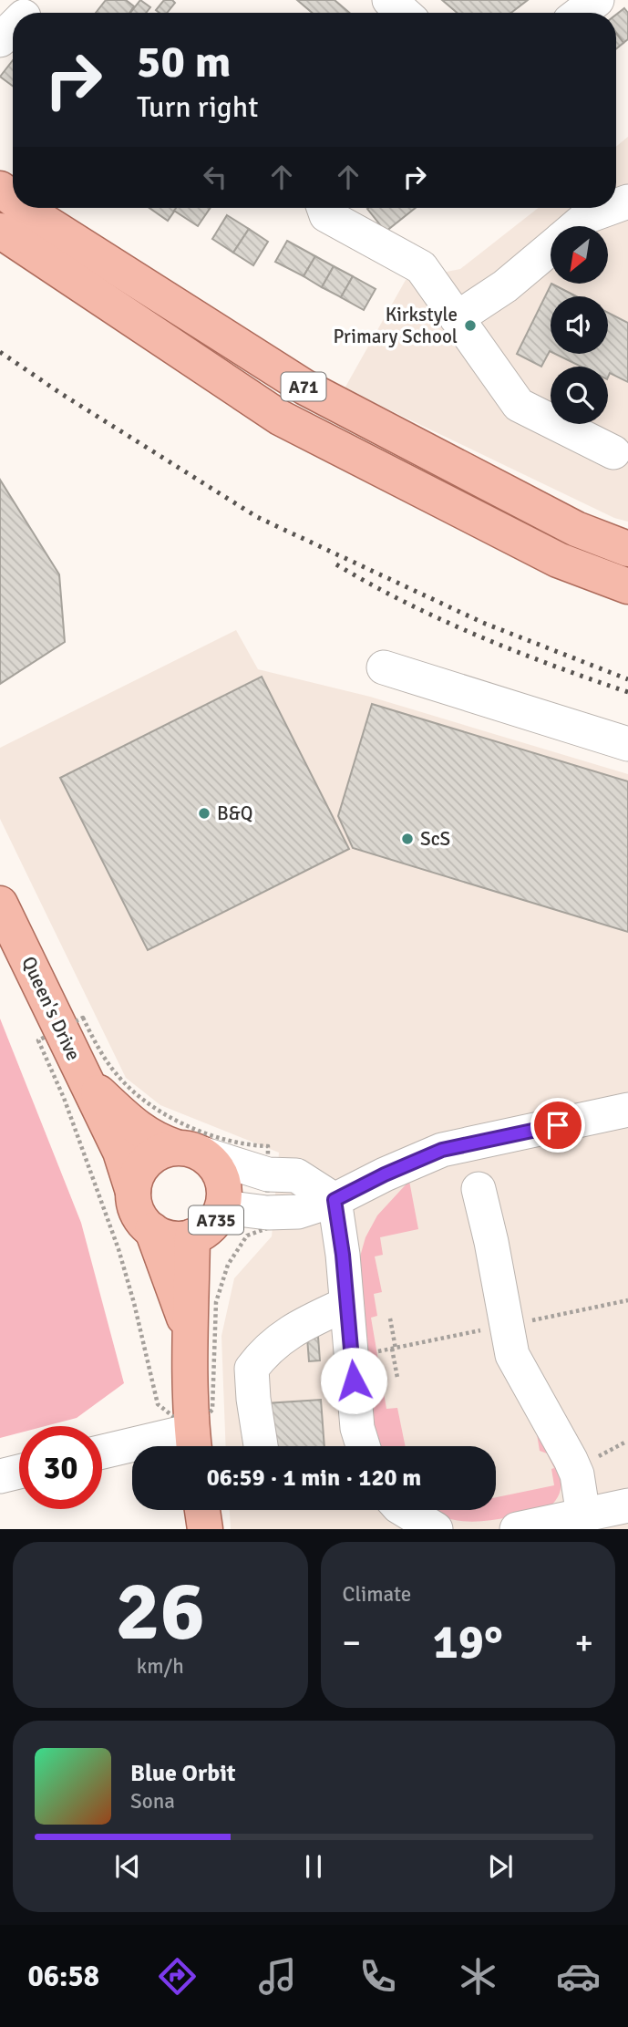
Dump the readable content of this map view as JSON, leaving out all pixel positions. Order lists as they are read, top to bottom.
{
  "streets": {
    "main road": ["A71", "Queen's Drive", "A735"]
  },
  "crossings": [
    ["Queen's Drive", "A735"]
  ],
  "places": ["Kirkstyle Primary School", "B&Q", "ScS"],
  "north": "bottom left",
  "page": {
    "turn": ["50 m", "Turn right"],
    "limit": "30",
    "trip": "06:59 · 1 min · 120 m",
    "tile": [
      ["26", "km/h"],
      "Climate"
    ],
    "heat": ["−", "19°", "+"],
    "song": ["Blue Orbit", "Sona"],
    "tabs": "06:58"
  }
}
